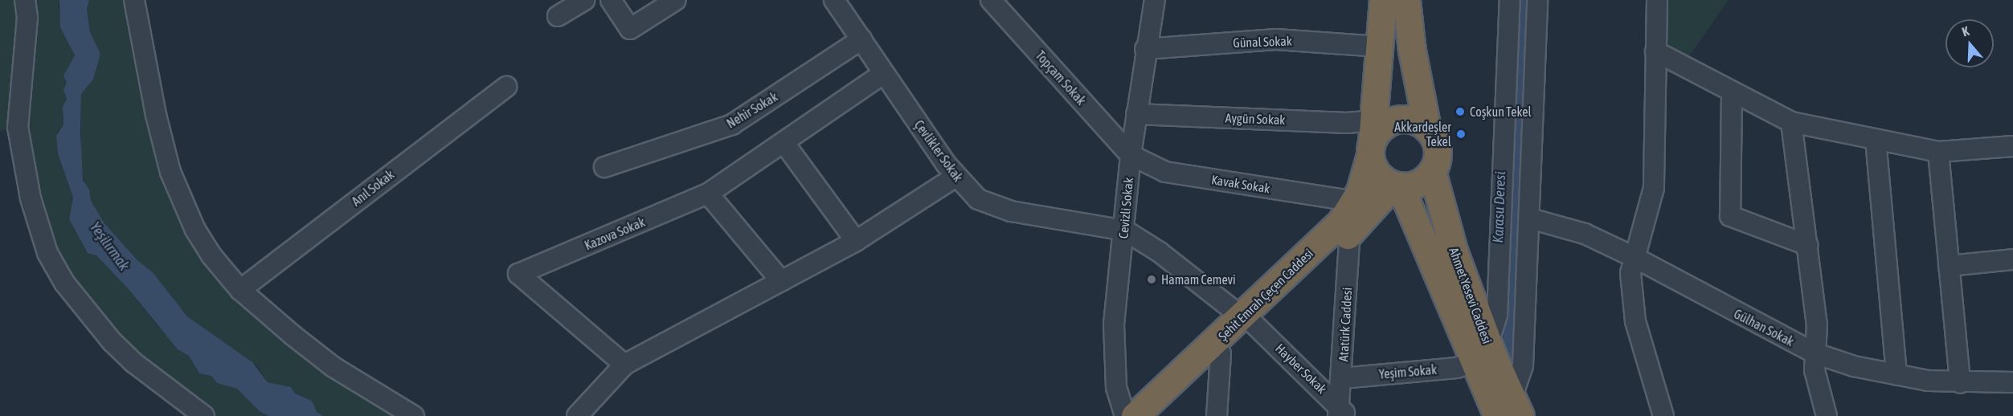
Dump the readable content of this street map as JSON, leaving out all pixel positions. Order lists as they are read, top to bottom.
{
  "streets": {
    "highway": ["Şehit Emrah Çeçen Caddesi", "Ahmet Yesevi Caddesi"],
    "street": [
      "Günal Sokak",
      "Topçam Sokak",
      "Nehir Sokak",
      "Aygün Sokak",
      "Çevlikler Sokak",
      "Kavak Sokak",
      "Anıl Sokak",
      "Cevizli Sokak",
      "Kazova Sokak",
      "Atatürk Caddesi",
      "Gülhan Sokak",
      "Hayber Sokak",
      "Yeşim Sokak"
    ]
  },
  "crossings": [
    ["Günal Sokak", "Cevizli Sokak"],
    ["Topçam Sokak", "Kavak Sokak"],
    ["Topçam Sokak", "Cevizli Sokak"],
    ["Nehir Sokak", "Çevlikler Sokak"],
    ["Aygün Sokak", "Cevizli Sokak"],
    ["Aygün Sokak", "Şehit Emrah Çeçen Caddesi"],
    ["Aygün Sokak", "Ahmet Yesevi Caddesi"],
    ["Çevlikler Sokak", "Cevizli Sokak"],
    ["Çevlikler Sokak", "Kazova Sokak"],
    ["Çevlikler Sokak", "Hayber Sokak"],
    ["Kavak Sokak", "Cevizli Sokak"],
    ["Kavak Sokak", "Şehit Emrah Çeçen Caddesi"],
    ["Cevizli Sokak", "Hayber Sokak"],
    ["Şehit Emrah Çeçen Caddesi", "Ahmet Yesevi Caddesi"],
    ["Şehit Emrah Çeçen Caddesi", "Atatürk Caddesi"],
    ["Şehit Emrah Çeçen Caddesi", "Hayber Sokak"],
    ["Ahmet Yesevi Caddesi", "Yeşim Sokak"],
    ["Atatürk Caddesi", "Hayber Sokak"],
    ["Atatürk Caddesi", "Yeşim Sokak"]
  ],
  "water": ["Karasu Deresi", "Yeşilırmak"],
  "places": ["Coşkun Tekel", "Akkardeşler Tekel", "Hamam Cemevi"],
  "north": "top"
}
